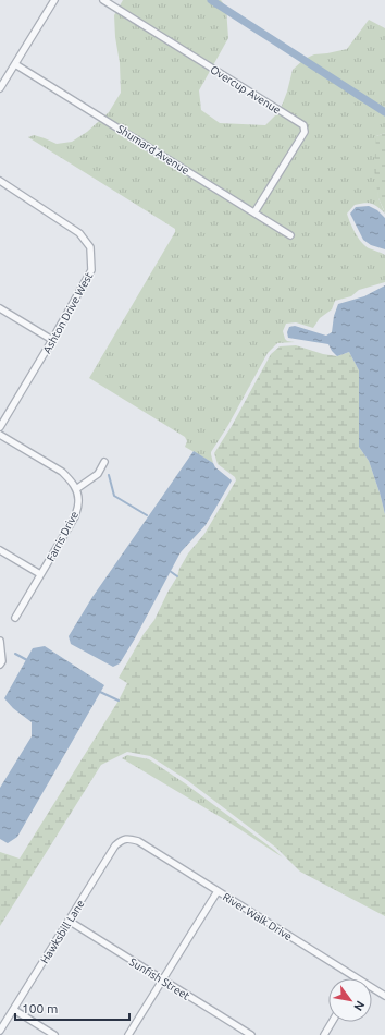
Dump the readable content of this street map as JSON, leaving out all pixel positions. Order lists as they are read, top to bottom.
{
  "streets": {
    "street": [
      "Overcup Avenue",
      "Shumard Avenue",
      "Ashton Drive West",
      "Farris Drive",
      "River Walk Drive",
      "Hawksbill Lane",
      "Sunfish Street"
    ]
  },
  "crossings": [
    ["Overcup Avenue", "Shumard Avenue"],
    ["River Walk Drive", "Hawksbill Lane"],
    ["Hawksbill Lane", "Sunfish Street"]
  ],
  "scale_bar": "100 m",
  "north": "bottom right"
}
